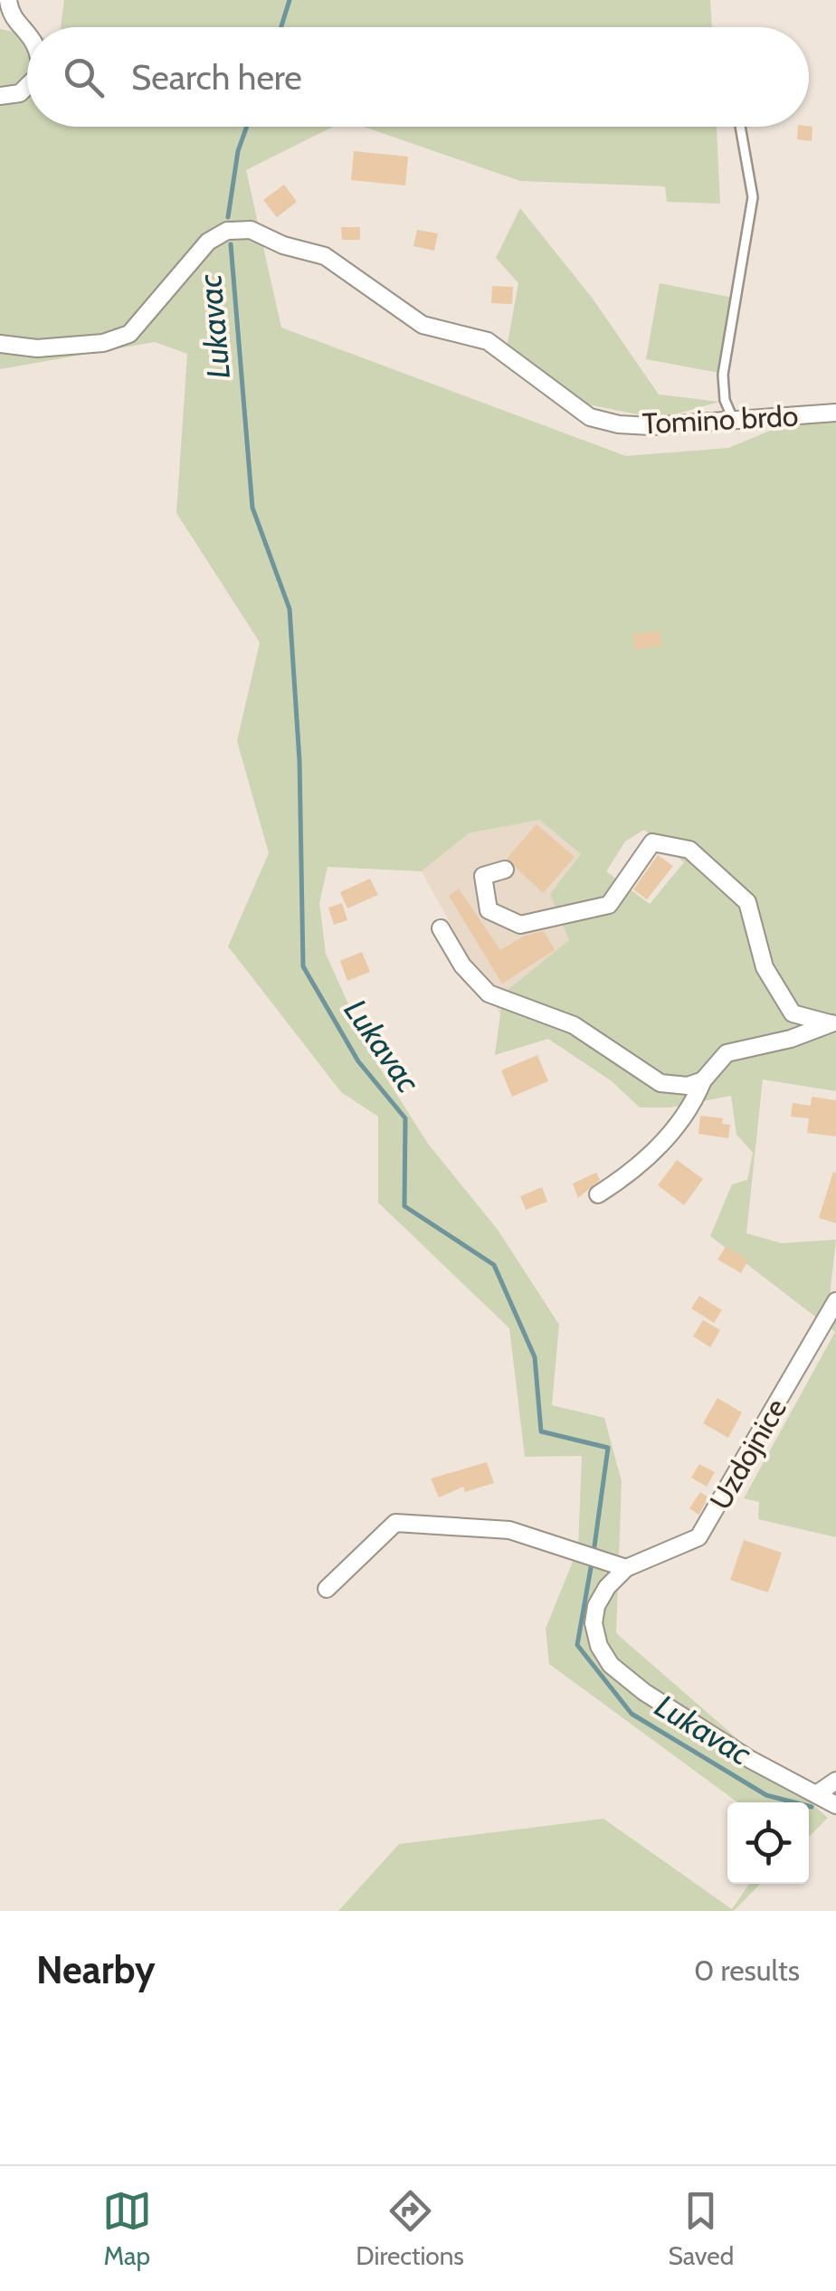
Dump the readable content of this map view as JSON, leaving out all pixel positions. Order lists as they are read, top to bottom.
{
  "streets": {
    "street": ["Tomino brdo", "Uzdojnice"]
  },
  "water": ["Lukavac"],
  "page": {
    "search": "Search here",
    "heading": ["Nearby", "0 results"],
    "nav": ["Map", "Directions", "Saved"]
  }
}
